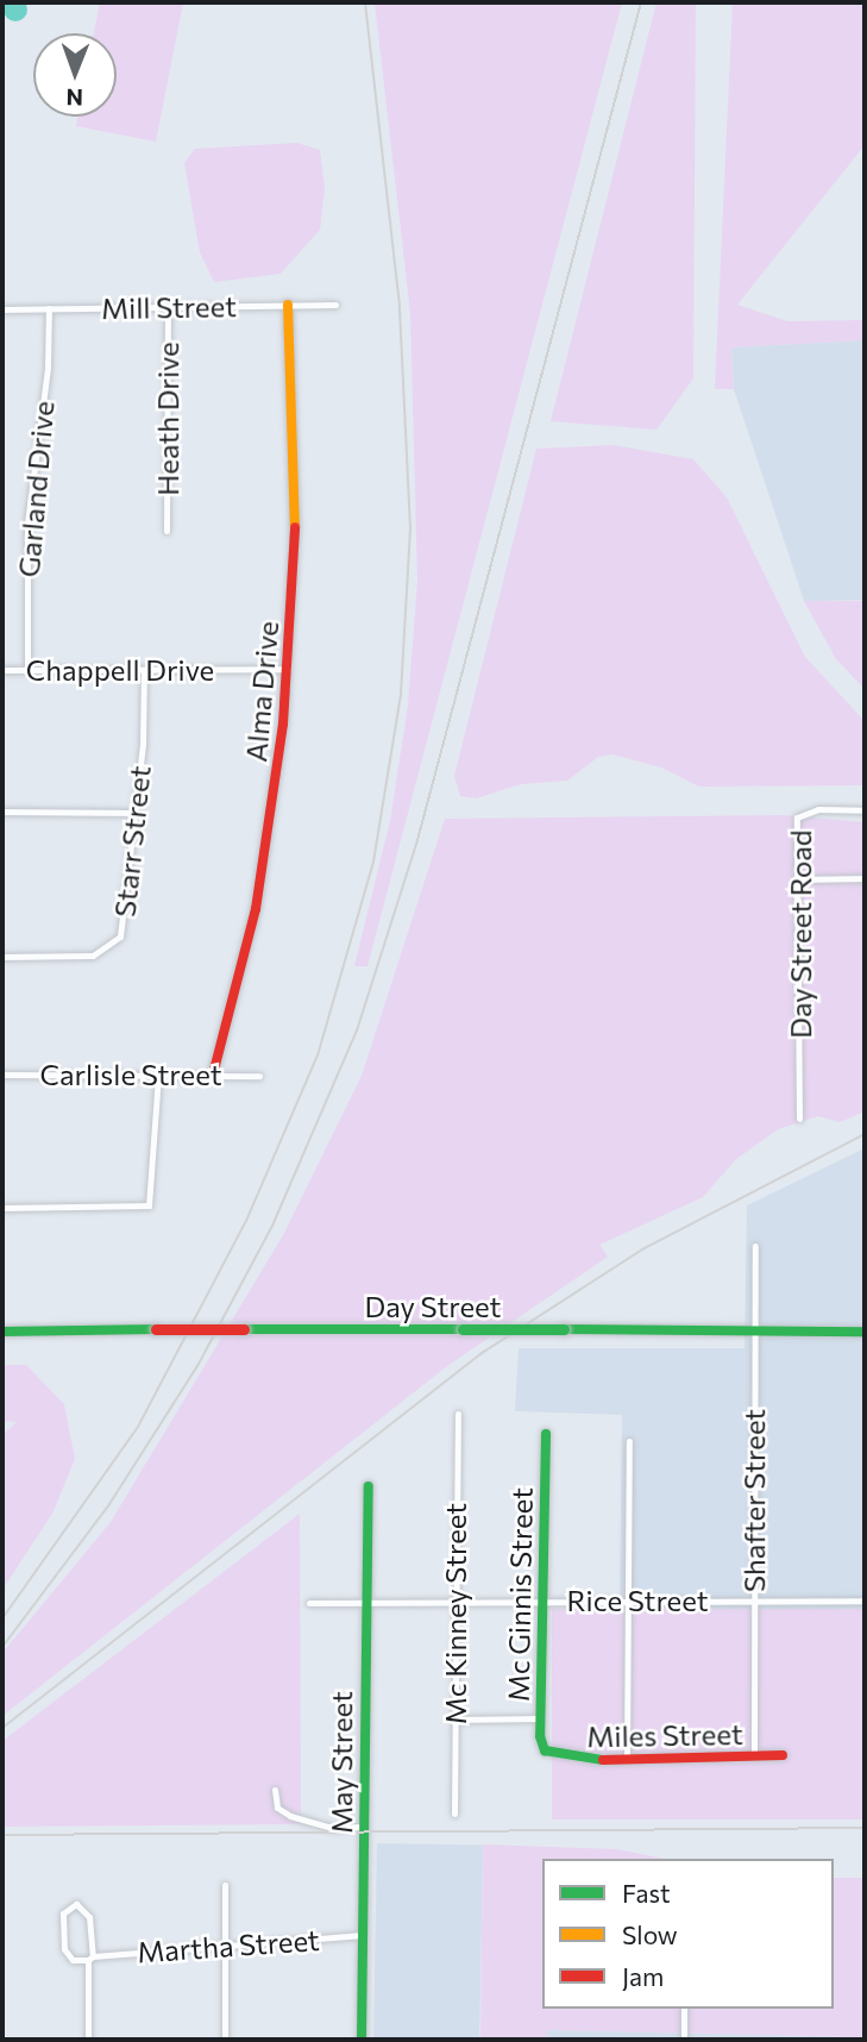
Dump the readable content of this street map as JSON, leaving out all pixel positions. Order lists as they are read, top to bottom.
{
  "streets": {
    "street": [
      "Mill Street",
      "Heath Drive",
      "Garland Drive",
      "Chappell Drive",
      "Alma Drive",
      "Starr Street",
      "Day Street Road",
      "Carlisle Street",
      "Day Street",
      "Shafter Street",
      "Mc Ginnis Street",
      "Rice Street",
      "Mc Kinney Street",
      "Miles Street",
      "May Street",
      "Martha Street"
    ]
  },
  "crossings": [
    ["Mill Street", "Heath Drive"],
    ["Mill Street", "Garland Drive"],
    ["Mill Street", "Alma Drive"],
    ["Garland Drive", "Chappell Drive"],
    ["Chappell Drive", "Alma Drive"],
    ["Chappell Drive", "Starr Street"],
    ["Alma Drive", "Carlisle Street"],
    ["Day Street", "Shafter Street"],
    ["Shafter Street", "Rice Street"],
    ["Shafter Street", "Miles Street"],
    ["Mc Ginnis Street", "Rice Street"],
    ["Mc Ginnis Street", "Miles Street"],
    ["Rice Street", "Mc Kinney Street"],
    ["Rice Street", "May Street"],
    ["May Street", "Martha Street"]
  ],
  "legend": ["Fast", "Slow", "Jam"],
  "north": "bottom"
}
